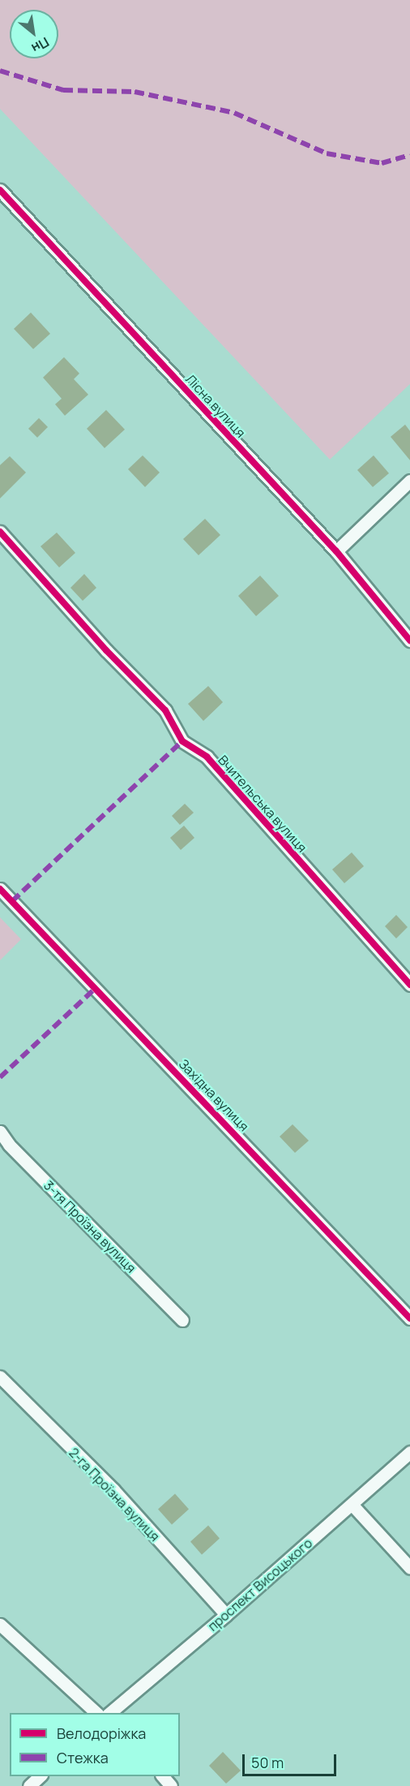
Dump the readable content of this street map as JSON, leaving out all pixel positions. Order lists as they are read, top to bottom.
{
  "streets": {
    "street": [
      "Лісна вулиця",
      "Вчительська вулиця",
      "Західна вулиця",
      "3-тя Проїзна вулиця",
      "2-га Проїзна вулиця",
      "проспект Висоцького"
    ]
  },
  "crossings": [
    ["2-га Проїзна вулиця", "проспект Висоцького"]
  ],
  "legend": ["Велодоріжка", "Стежка"],
  "scale_bar": "50 m",
  "north": "bottom right"
}
